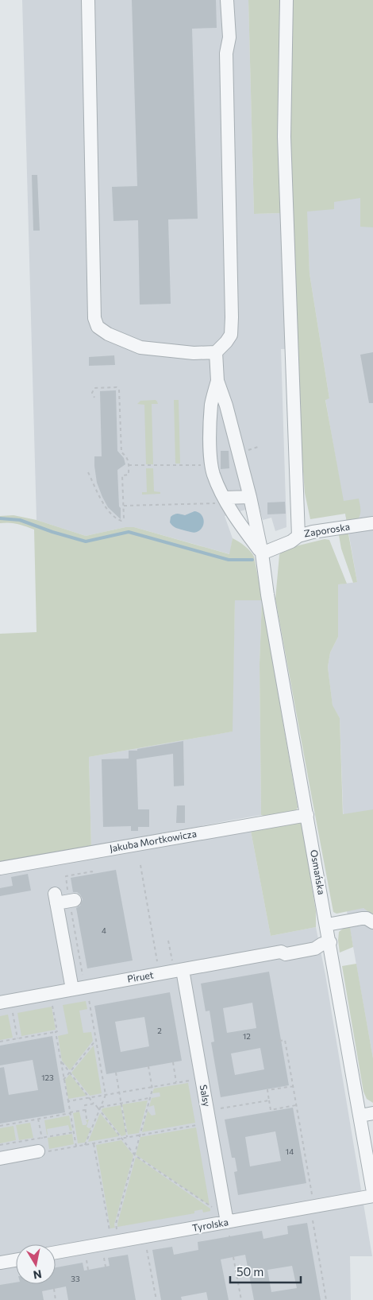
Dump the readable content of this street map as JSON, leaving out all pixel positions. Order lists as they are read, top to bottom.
{
  "streets": {
    "street": [
      "Zaporoska",
      "Jakuba Mortkowicza",
      "Osmańska",
      "Piruet",
      "Salsy",
      "Tyrolska"
    ]
  },
  "crossings": [
    ["Zaporoska", "Osmańska"],
    ["Jakuba Mortkowicza", "Osmańska"],
    ["Osmańska", "Piruet"],
    ["Piruet", "Salsy"],
    ["Salsy", "Tyrolska"]
  ],
  "house_numbers": [
    "4",
    "2",
    "12",
    "123",
    "14",
    "33"
  ],
  "scale_bar": "50 m",
  "north": "bottom"
}
